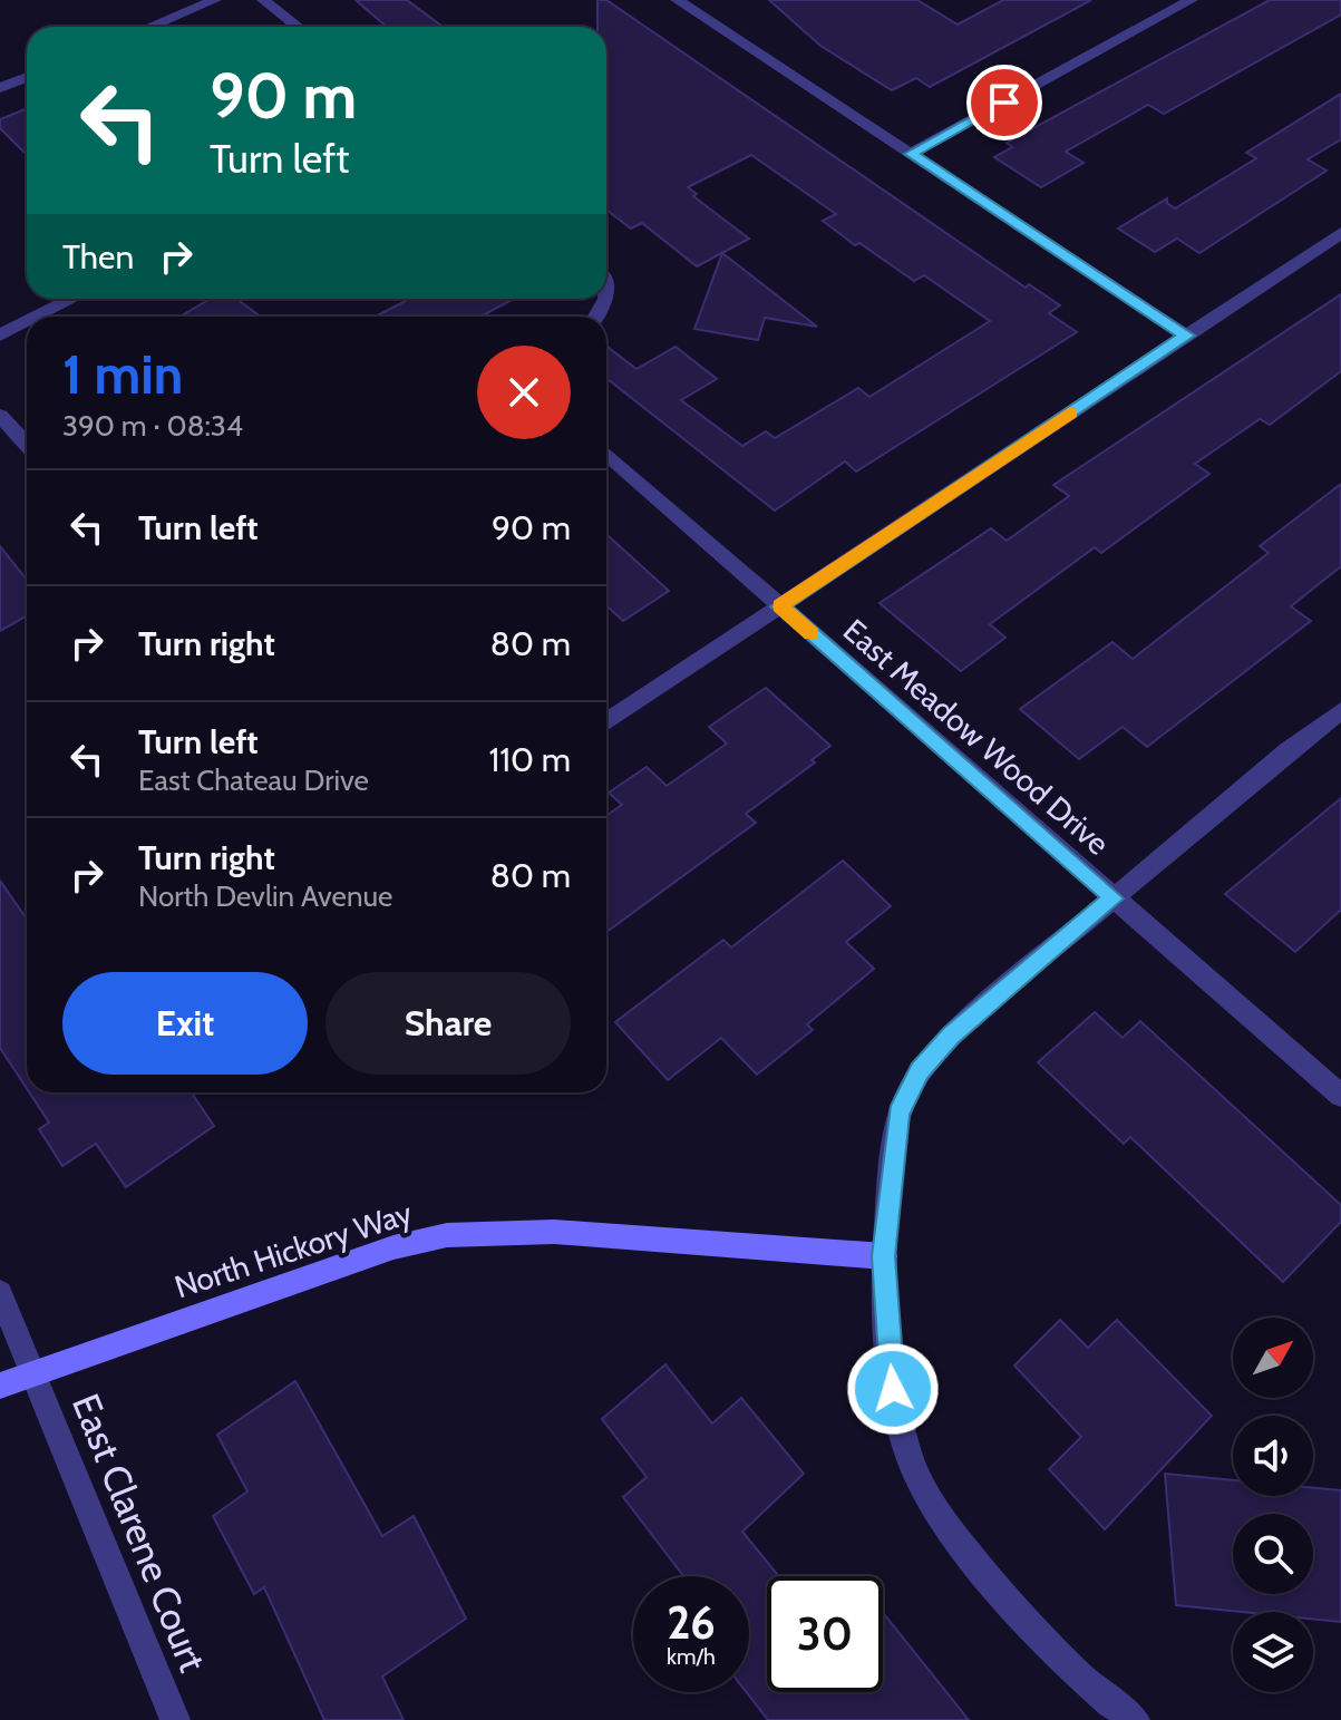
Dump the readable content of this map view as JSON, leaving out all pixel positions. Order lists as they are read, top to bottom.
{
  "streets": {
    "street": ["East Meadow Wood Drive", "North Hickory Way", "East Clarene Court"]
  },
  "crossings": [
    ["North Hickory Way", "East Clarene Court"]
  ],
  "north": "top right",
  "page": {
    "turn": ["90 m", "Turn left"],
    "then": "Then",
    "heading": ["1 min", "390 m · 08:34"],
    "list": [
      {
        "name": "Turn left",
        "value": "90 m"
      },
      {
        "name": "Turn right",
        "value": "80 m"
      },
      {
        "name": "Turn left",
        "note": "East Chateau Drive",
        "value": "110 m"
      },
      {
        "name": "Turn right",
        "note": "North Devlin Avenue",
        "value": "80 m"
      }
    ],
    "buttons": ["Exit", "Share"],
    "speed": "26 km/h",
    "limit": "30"
  }
}
